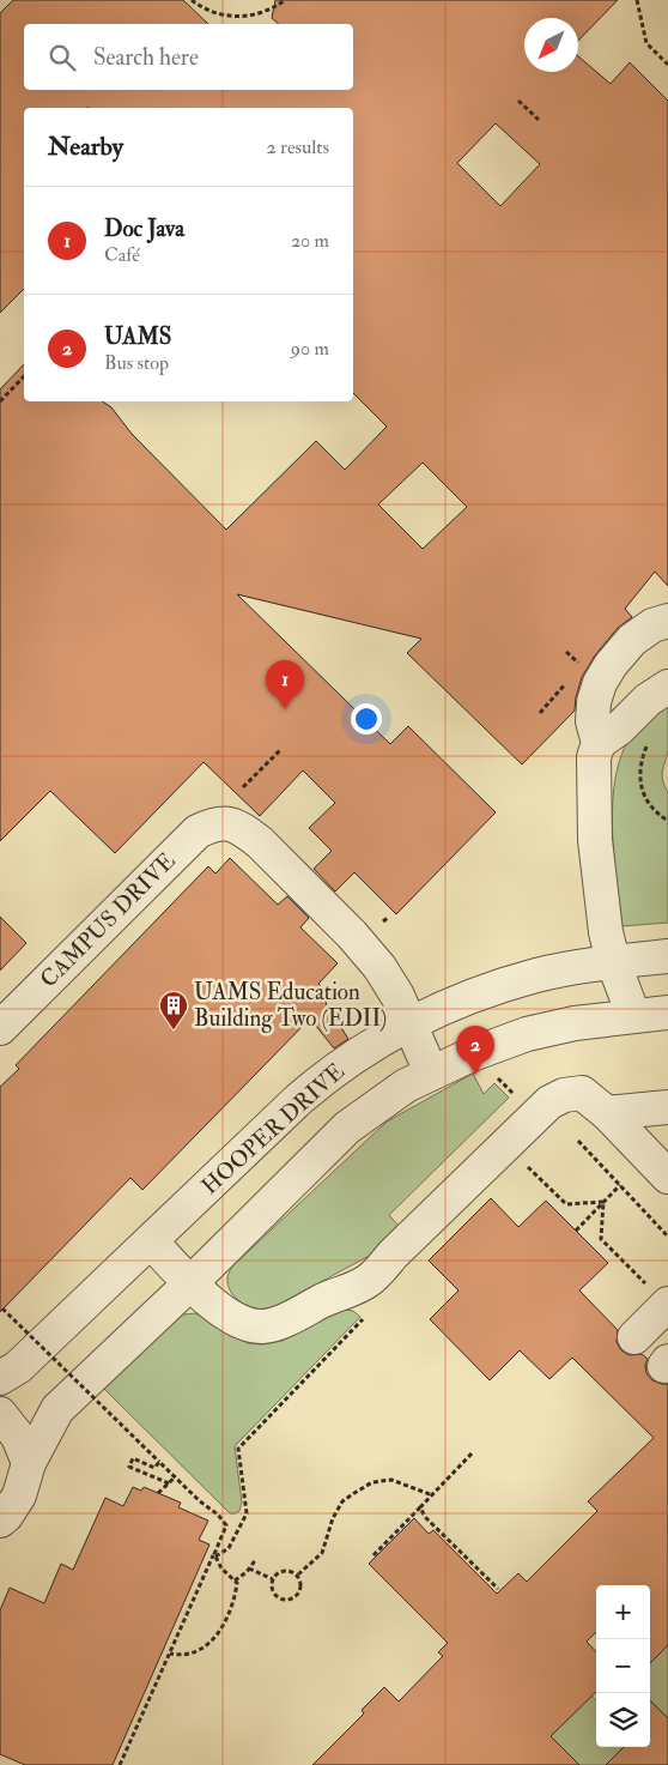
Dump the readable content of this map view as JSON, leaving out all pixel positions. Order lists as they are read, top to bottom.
{
  "streets": {
    "street": ["CAMPUS DRIVE", "HOOPER DRIVE"]
  },
  "crossings": [
    ["CAMPUS DRIVE", "HOOPER DRIVE"]
  ],
  "places": {
    "building": ["UAMS Education Building Two (EDII)"]
  },
  "north": "bottom left",
  "page": {
    "search": "Search here",
    "heading": ["Nearby", "2 results"],
    "list": [
      {
        "mark": "1",
        "name": "Doc Java",
        "note": "Café",
        "value": "20 m"
      },
      {
        "mark": "2",
        "name": "UAMS",
        "note": "Bus stop",
        "value": "90 m"
      }
    ],
    "pins": ["1", "2"],
    "map_buttons": ["+", "−"]
  }
}
